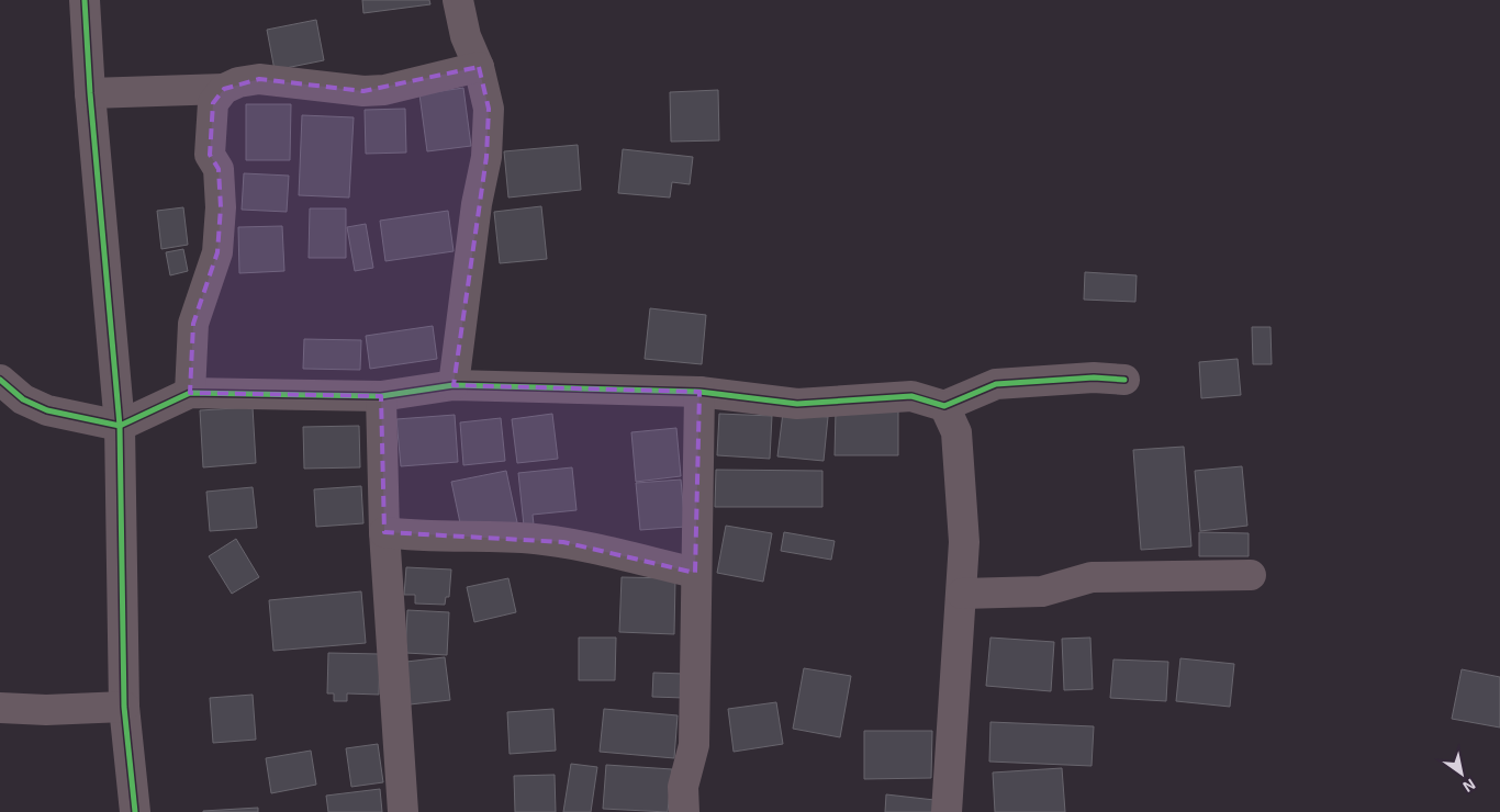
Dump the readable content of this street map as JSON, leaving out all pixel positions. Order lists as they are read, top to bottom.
{
  "north": "bottom right"
}
